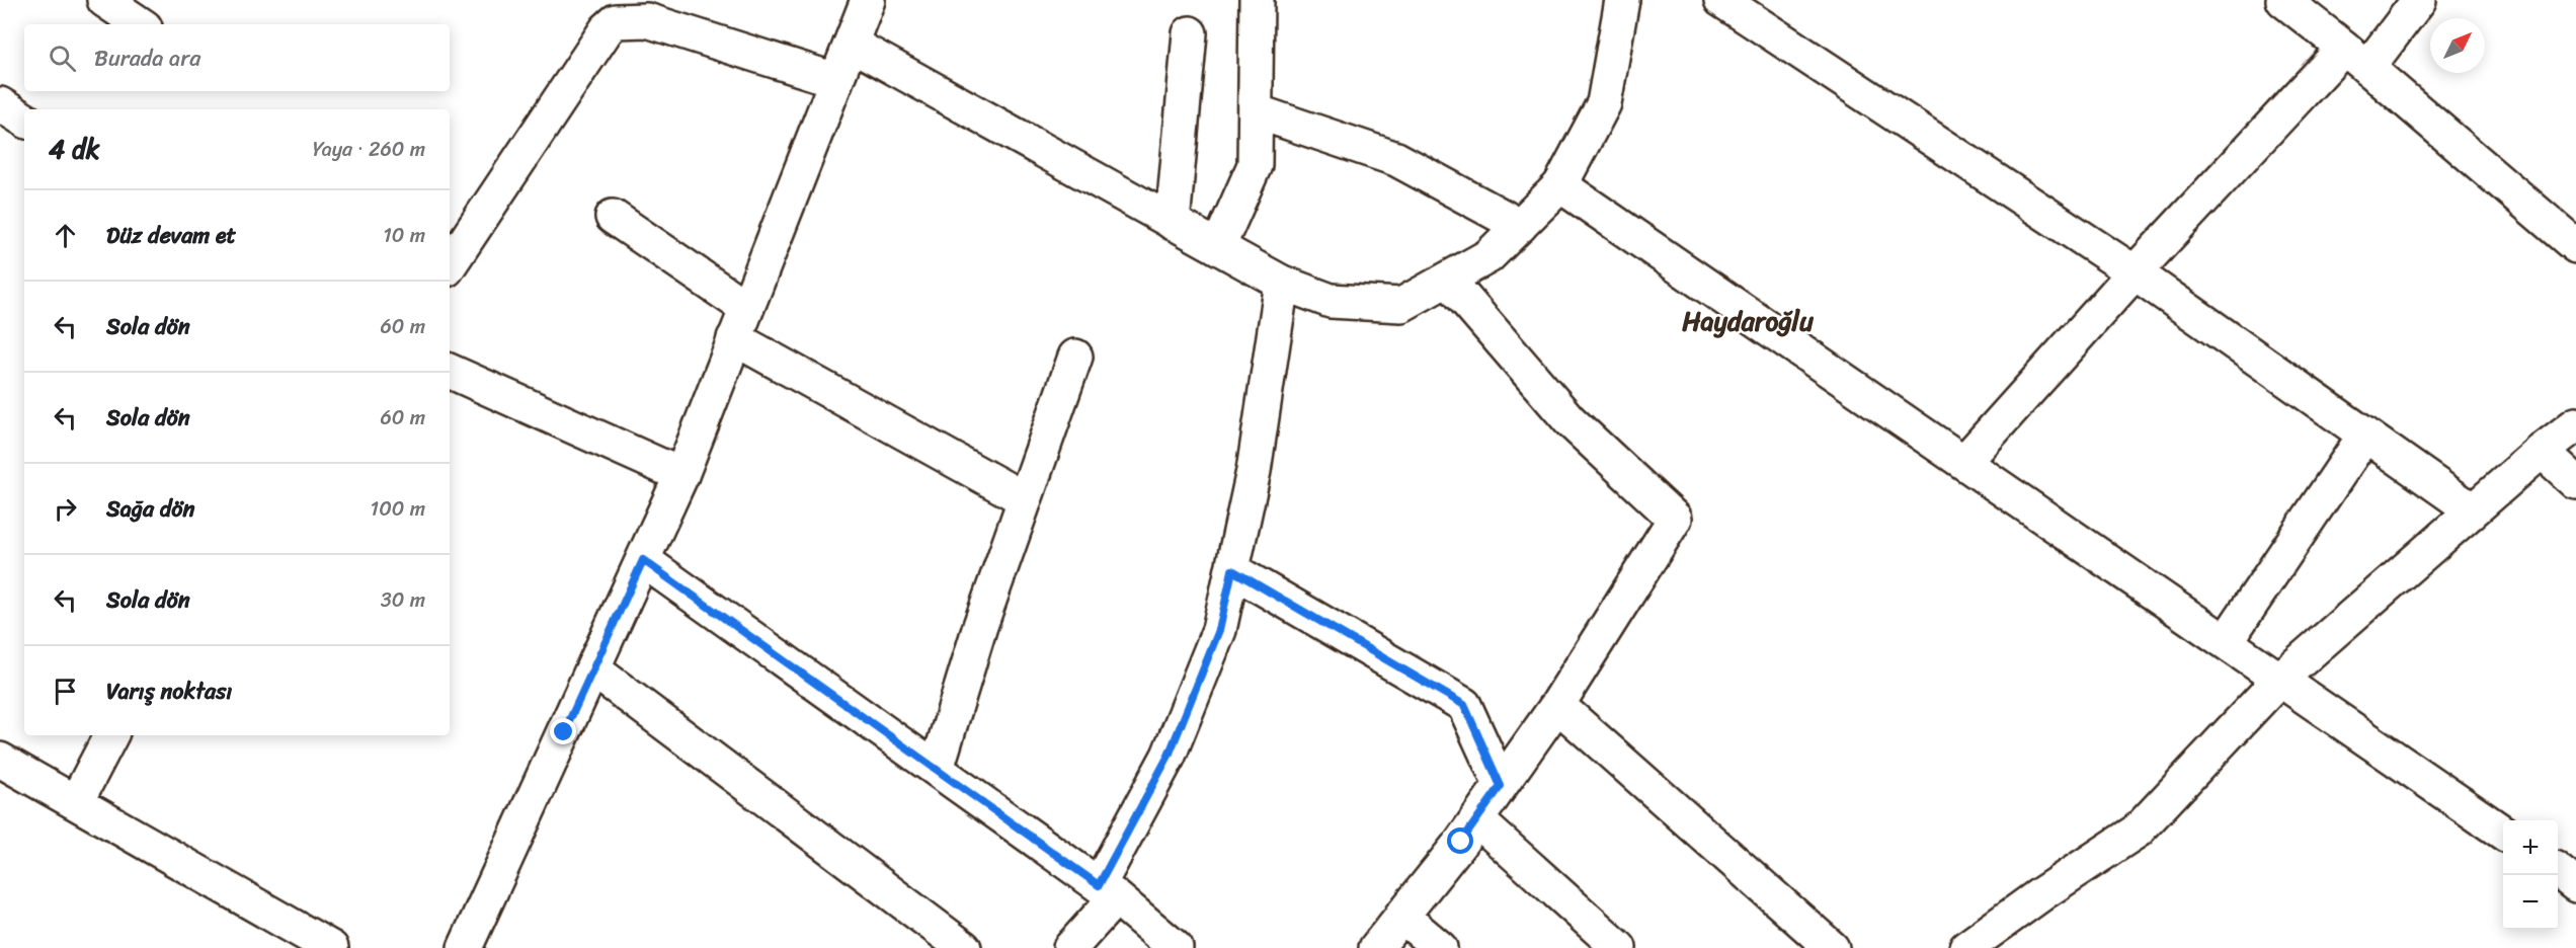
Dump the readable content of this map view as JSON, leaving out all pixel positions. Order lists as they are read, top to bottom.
{
  "districts": ["Haydaroğlu"],
  "north": "top right",
  "page": {
    "search": "Burada ara",
    "heading": ["4 dk", "Yaya · 260 m"],
    "list": [
      ["Düz devam et", "10 m"],
      ["Sola dön", "60 m"],
      ["Sola dön", "60 m"],
      ["Sağa dön", "100 m"],
      ["Sola dön", "30 m"],
      "Varış noktası"
    ],
    "map_buttons": ["+", "−"]
  }
}
